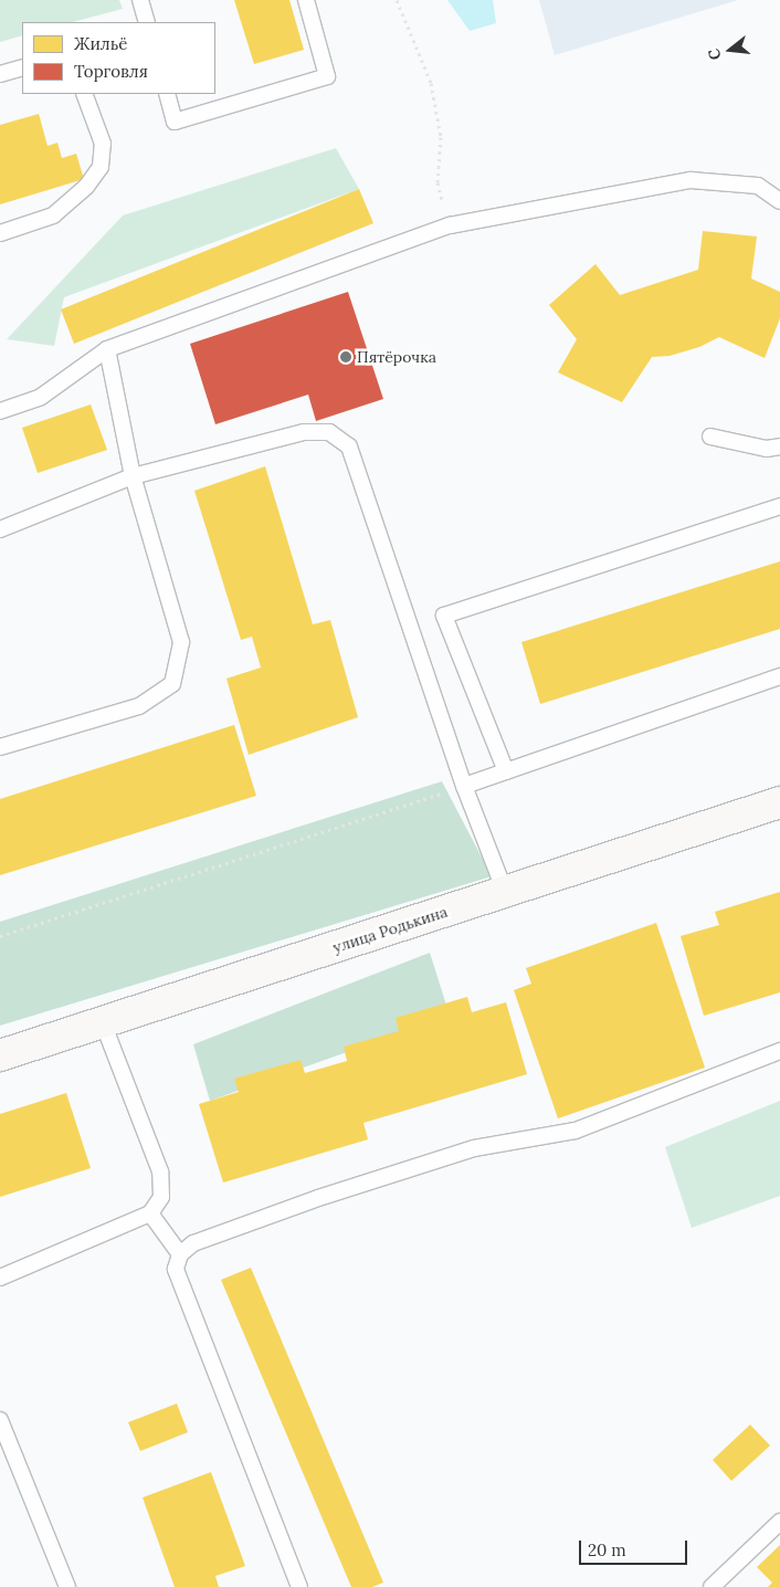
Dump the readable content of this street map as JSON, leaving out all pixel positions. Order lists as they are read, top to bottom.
{
  "streets": {
    "main road": ["улица Родькина"]
  },
  "places": ["Пятёрочка"],
  "legend": ["Жильё", "Торговля"],
  "scale_bar": "20 m",
  "north": "left"
}
